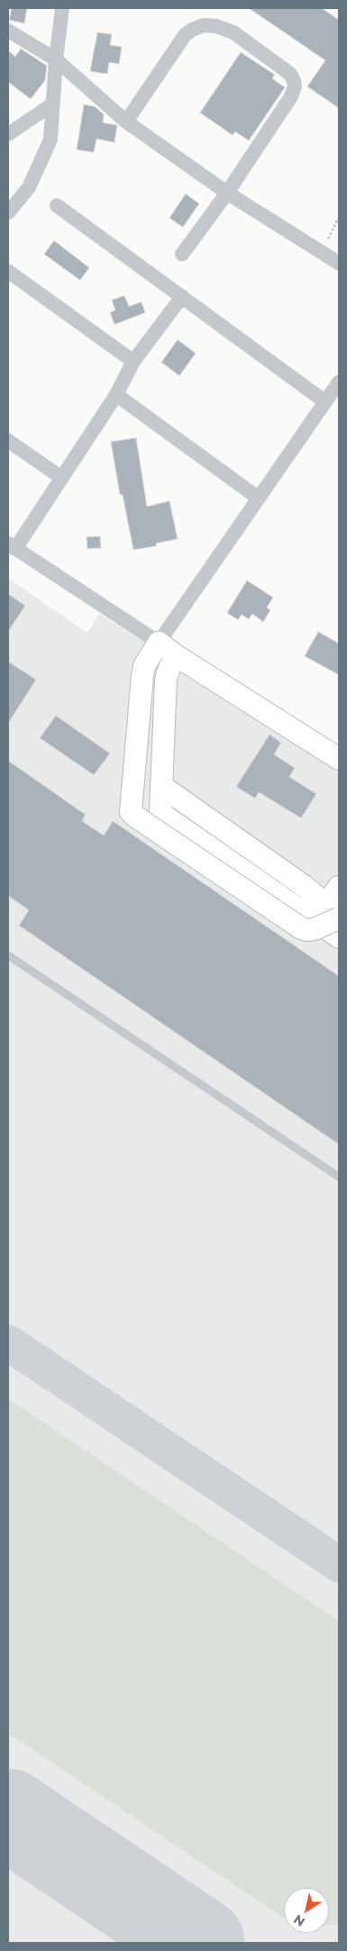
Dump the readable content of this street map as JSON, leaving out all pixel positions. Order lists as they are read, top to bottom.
{
  "north": "bottom left"
}
